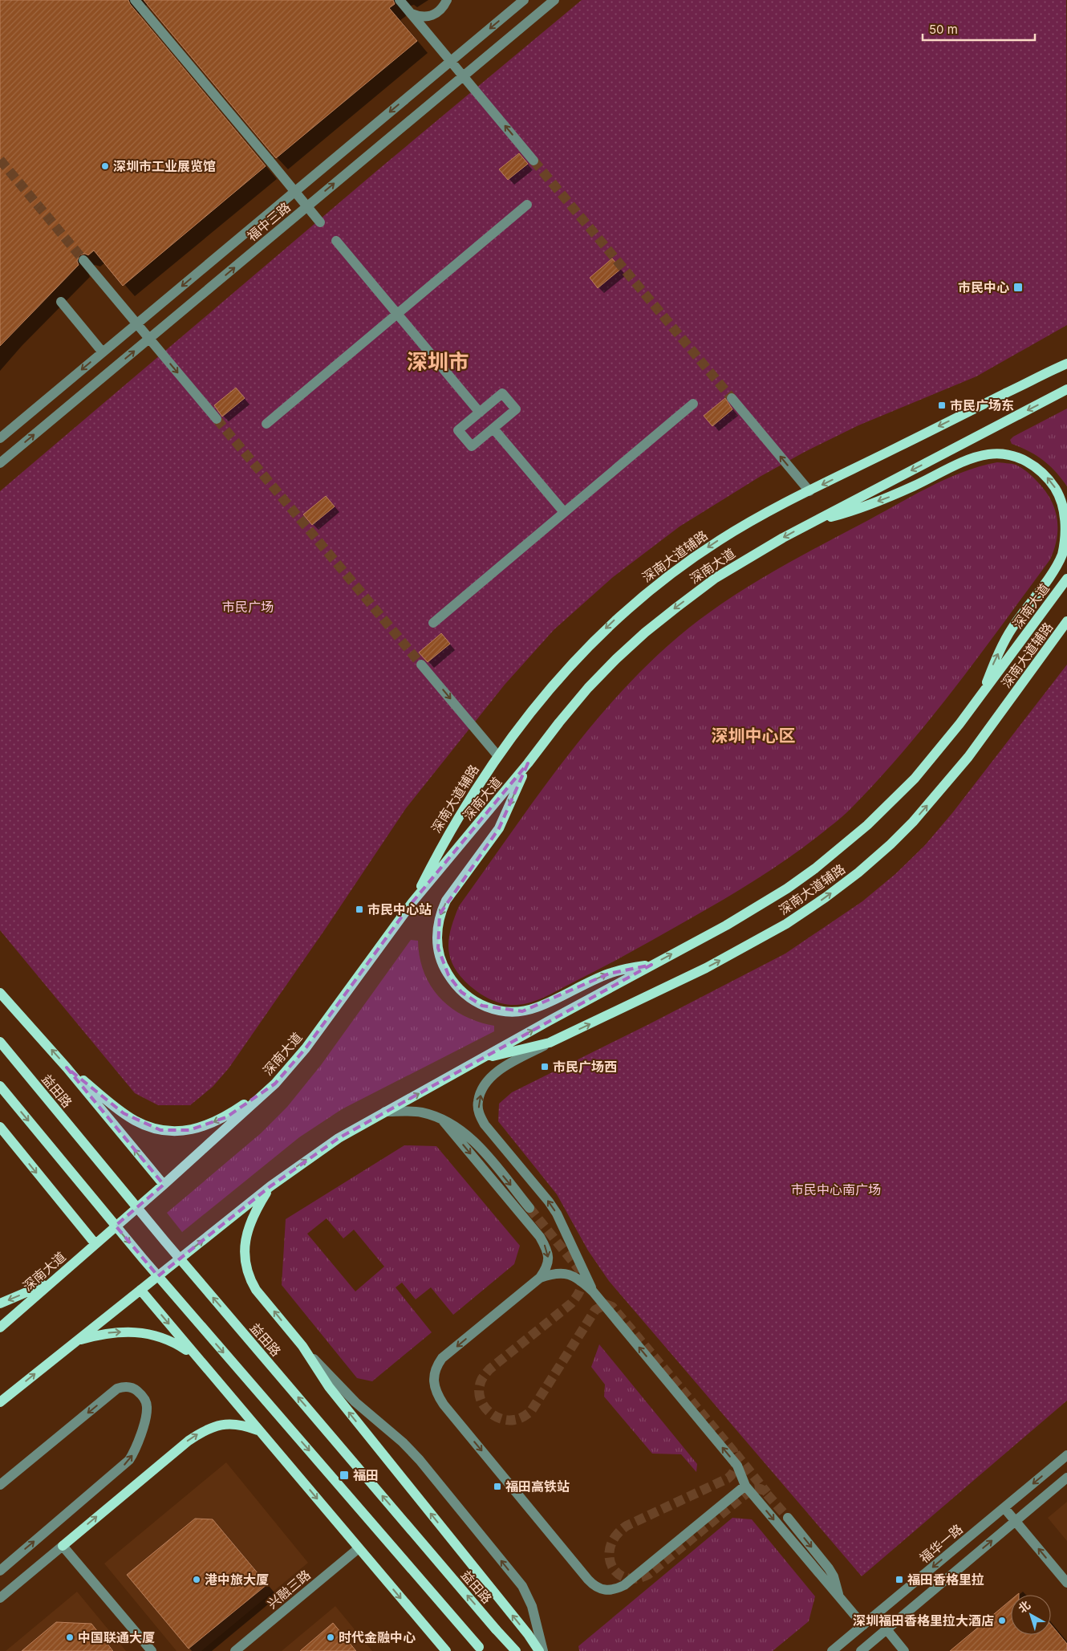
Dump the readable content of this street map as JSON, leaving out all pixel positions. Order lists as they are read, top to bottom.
{
  "streets": {
    "main road": ["深南大道辅路", "深南大道", "益田路"],
    "street": ["福中三路", "福华一路", "兴融三路"]
  },
  "crossings": [
    ["深南大道辅路", "深南大道"]
  ],
  "districts": ["深圳市", "深圳中心区"],
  "parks": ["市民广场", "市民中心南广场"],
  "places": {
    "other": [
      "深圳市工业展览馆",
      "港中旅大厦",
      "深圳福田香格里拉大酒店",
      "中国联通大厦",
      "时代金融中心"
    ],
    "transit": [
      "市民中心",
      "市民广场东",
      "市民中心站",
      "市民广场西",
      "福田",
      "福田高铁站",
      "福田香格里拉"
    ]
  },
  "scale_bar": "50 m",
  "north": "top left"
}
